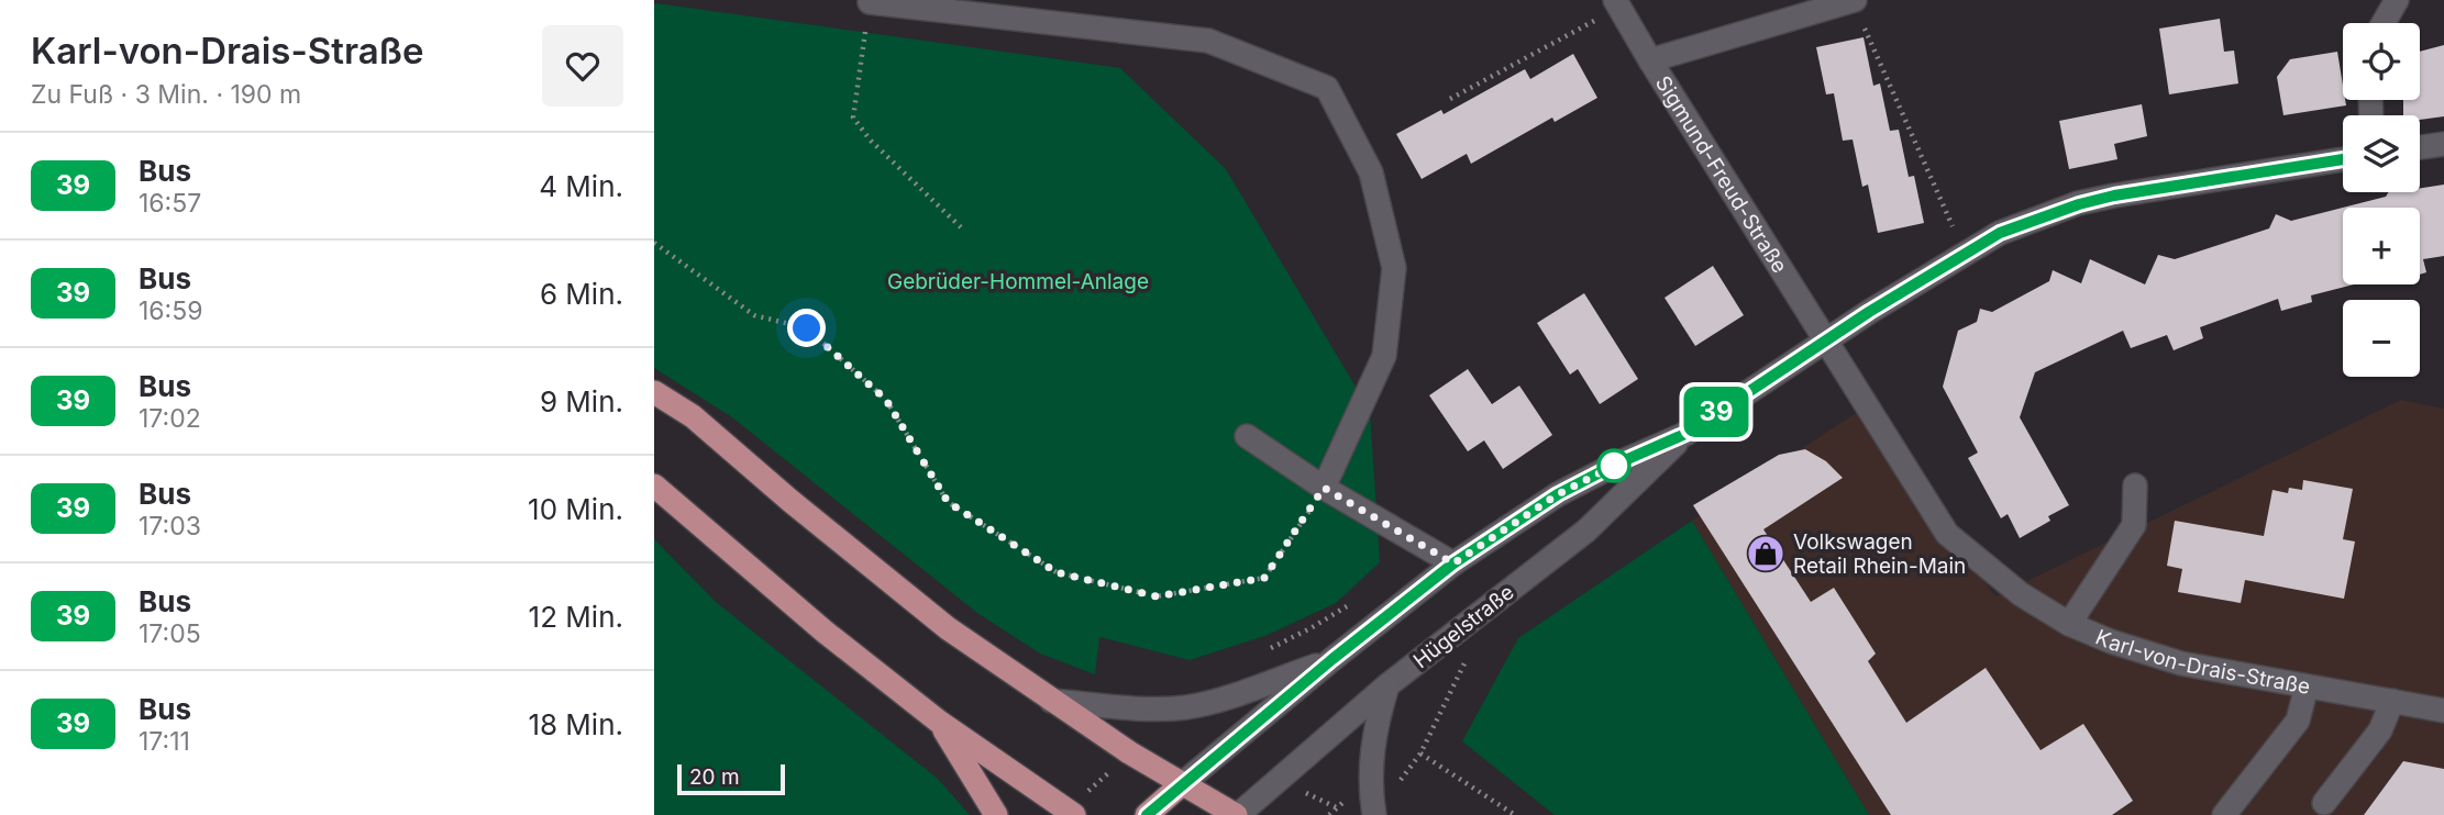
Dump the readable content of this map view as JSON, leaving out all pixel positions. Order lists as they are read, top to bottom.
{
  "streets": {
    "main road": ["Hügelstraße"],
    "street": ["Sigmund-Freud-Straße", "Karl-von-Drais-Straße"]
  },
  "crossings": [
    ["Sigmund-Freud-Straße", "Hügelstraße"],
    ["Sigmund-Freud-Straße", "Karl-von-Drais-Straße"],
    ["Hügelstraße", "Karl-von-Drais-Straße"]
  ],
  "parks": ["Gebrüder-Hommel-Anlage"],
  "places": {
    "shop": ["Volkswagen Retail Rhein-Main"]
  },
  "lines": ["bus line 39"],
  "scale_bar": "20 m",
  "page": {
    "heading": ["Karl-von-Drais-Straße", "Zu Fuß · 3 Min. · 190 m"],
    "on_map": "39",
    "map_buttons": ["+", "−"],
    "list": [
      {
        "mark": "39",
        "name": "Bus",
        "note": "16:57",
        "value": "4 Min."
      },
      {
        "mark": "39",
        "name": "Bus",
        "note": "16:59",
        "value": "6 Min."
      },
      {
        "mark": "39",
        "name": "Bus",
        "note": "17:02",
        "value": "9 Min."
      },
      {
        "mark": "39",
        "name": "Bus",
        "note": "17:03",
        "value": "10 Min."
      },
      {
        "mark": "39",
        "name": "Bus",
        "note": "17:05",
        "value": "12 Min."
      },
      {
        "mark": "39",
        "name": "Bus",
        "note": "17:11",
        "value": "18 Min."
      }
    ],
    "scale": "20 m"
  }
}
